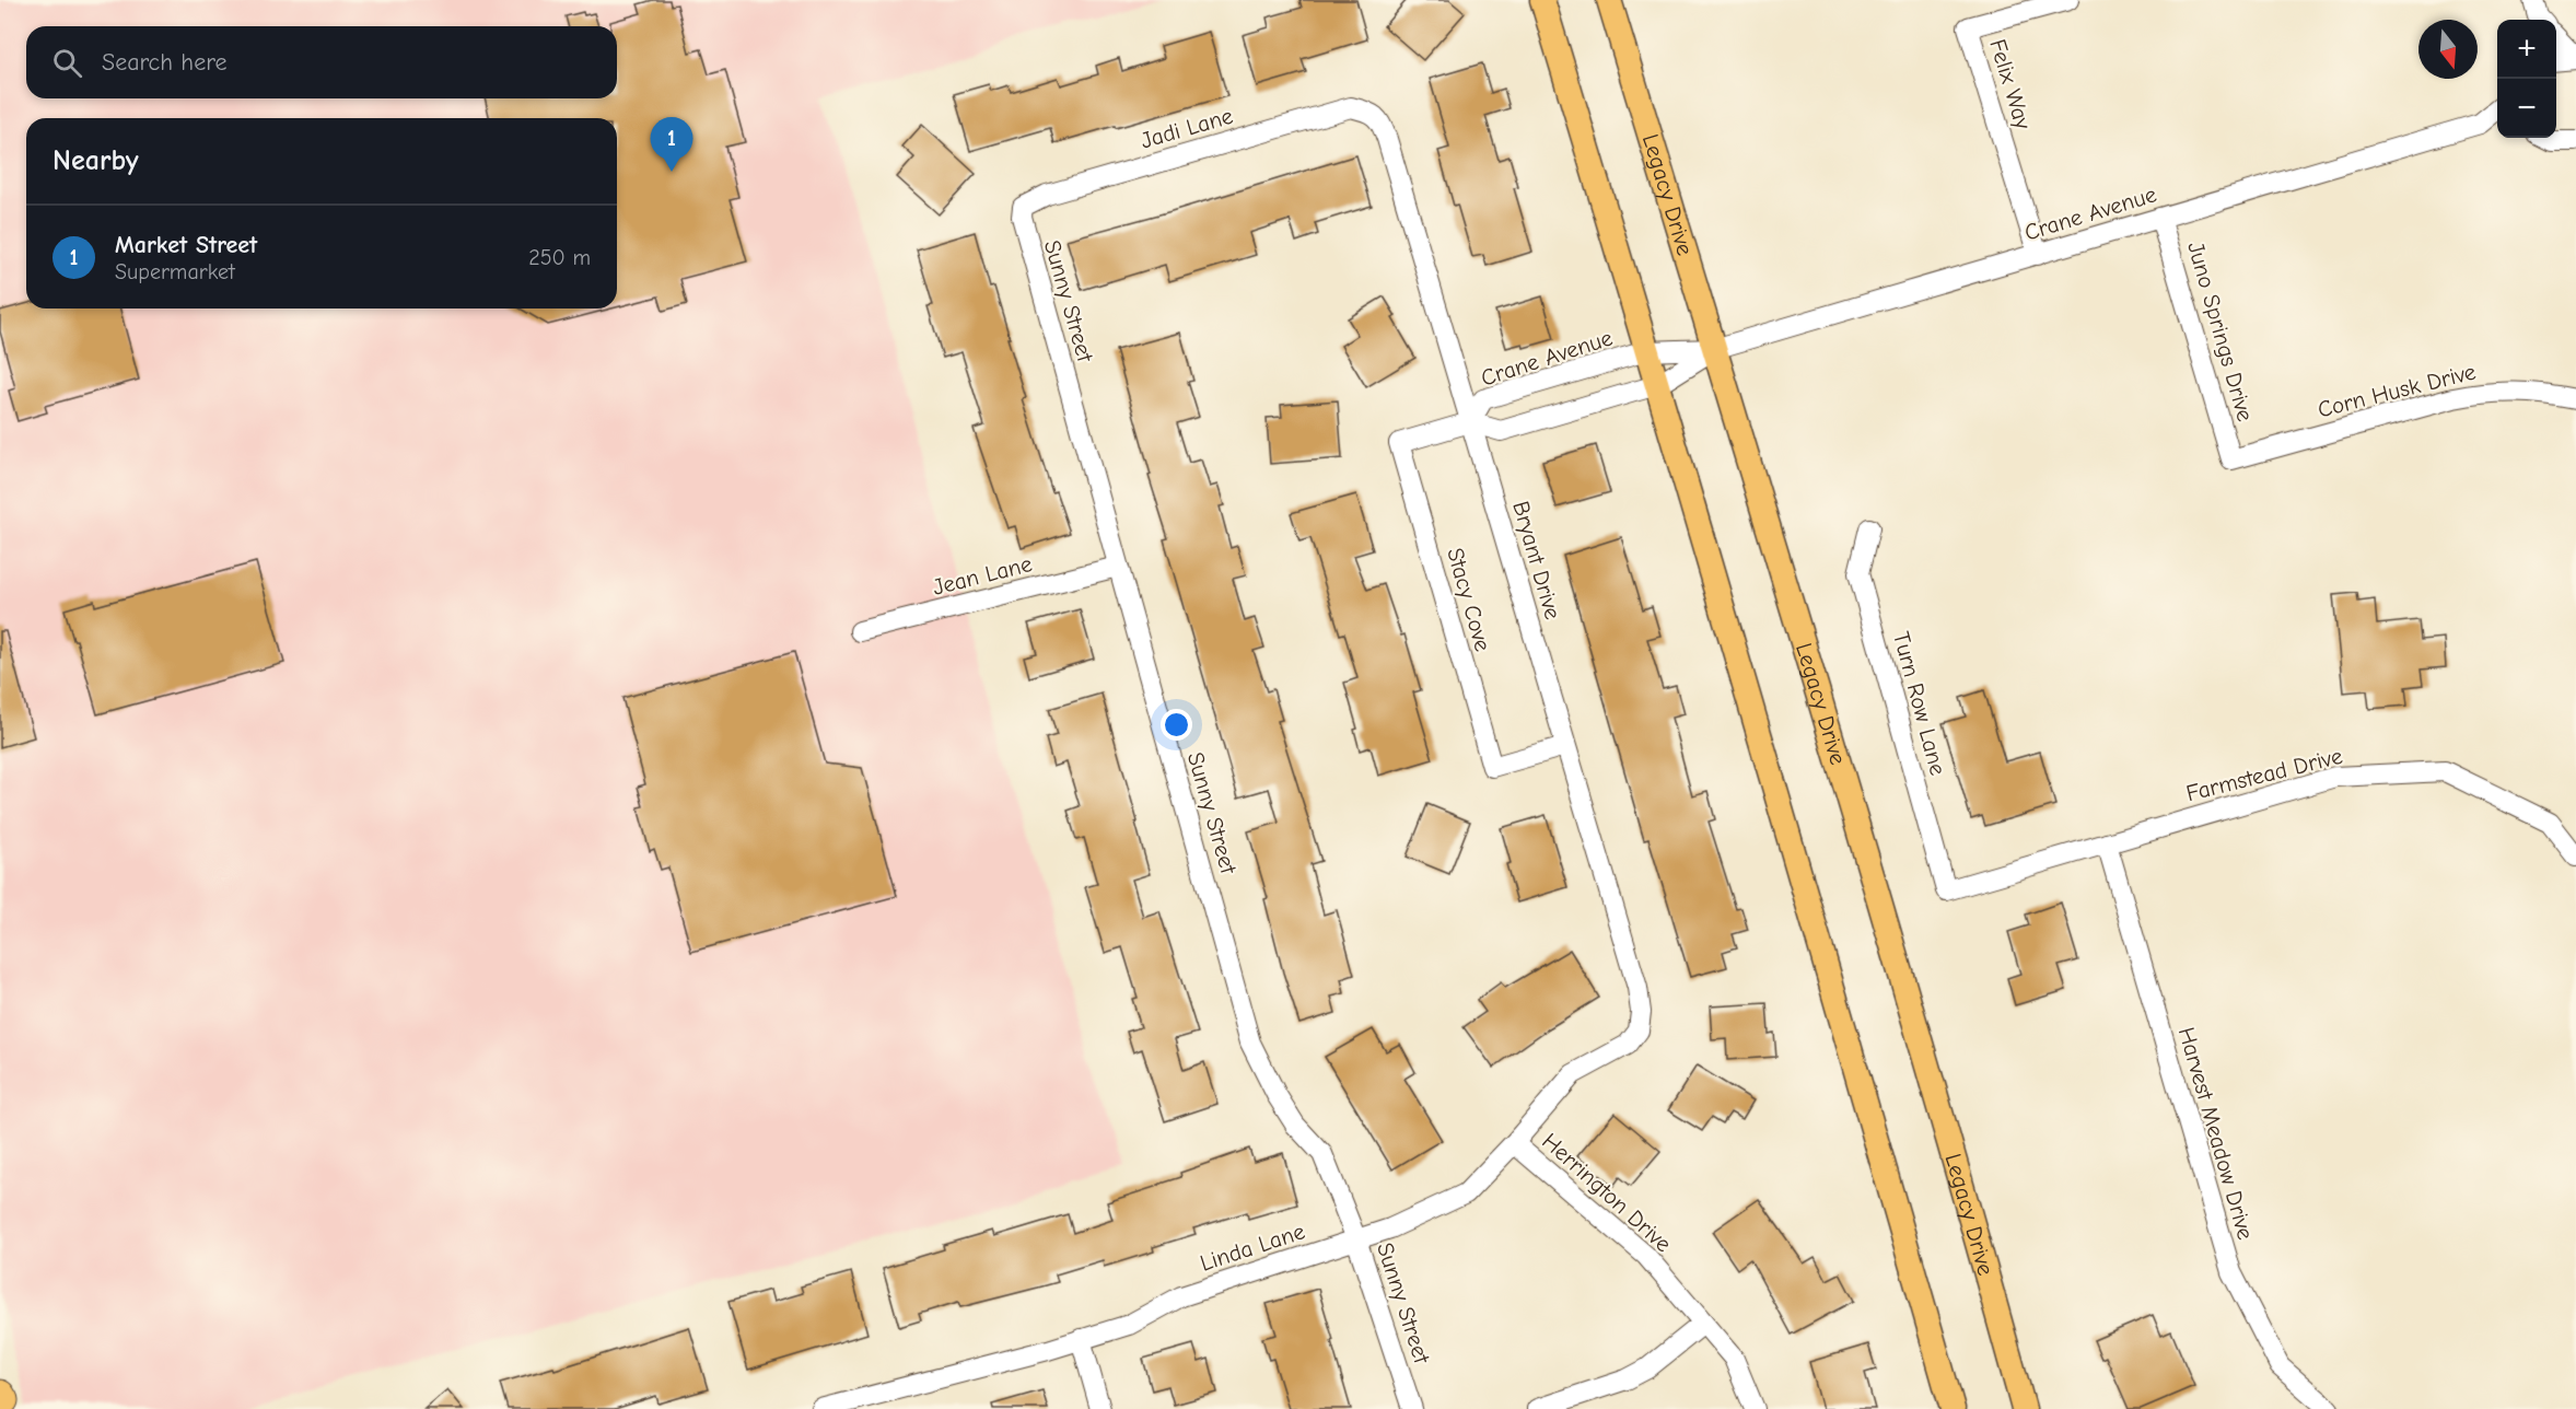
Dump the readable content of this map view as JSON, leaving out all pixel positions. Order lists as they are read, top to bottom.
{
  "streets": {
    "main road": ["Legacy Drive"],
    "street": [
      "Felix Way",
      "Jadi Lane",
      "Crane Avenue",
      "Sunny Street",
      "Juno Springs Drive",
      "Corn Husk Drive",
      "Bryant Drive",
      "Jean Lane",
      "Stacy Cove",
      "Turn Row Lane",
      "Farmstead Drive",
      "Harvest Meadow Drive",
      "Herrington Drive",
      "Linda Lane"
    ]
  },
  "crossings": [
    ["Felix Way", "Crane Avenue"],
    ["Jadi Lane", "Sunny Street"],
    ["Jadi Lane", "Bryant Drive"],
    ["Legacy Drive", "Crane Avenue"],
    ["Crane Avenue", "Juno Springs Drive"],
    ["Crane Avenue", "Bryant Drive"],
    ["Crane Avenue", "Stacy Cove"],
    ["Sunny Street", "Jean Lane"],
    ["Sunny Street", "Linda Lane"],
    ["Juno Springs Drive", "Corn Husk Drive"],
    ["Bryant Drive", "Stacy Cove"],
    ["Bryant Drive", "Linda Lane"],
    ["Turn Row Lane", "Farmstead Drive"],
    ["Farmstead Drive", "Harvest Meadow Drive"],
    ["Herrington Drive", "Linda Lane"]
  ],
  "north": "bottom",
  "page": {
    "map_buttons": ["+", "−"],
    "search": "Search here",
    "pins": "1",
    "heading": "Nearby",
    "list": [
      {
        "mark": "1",
        "name": "Market Street",
        "note": "Supermarket",
        "value": "250 m"
      }
    ]
  }
}
